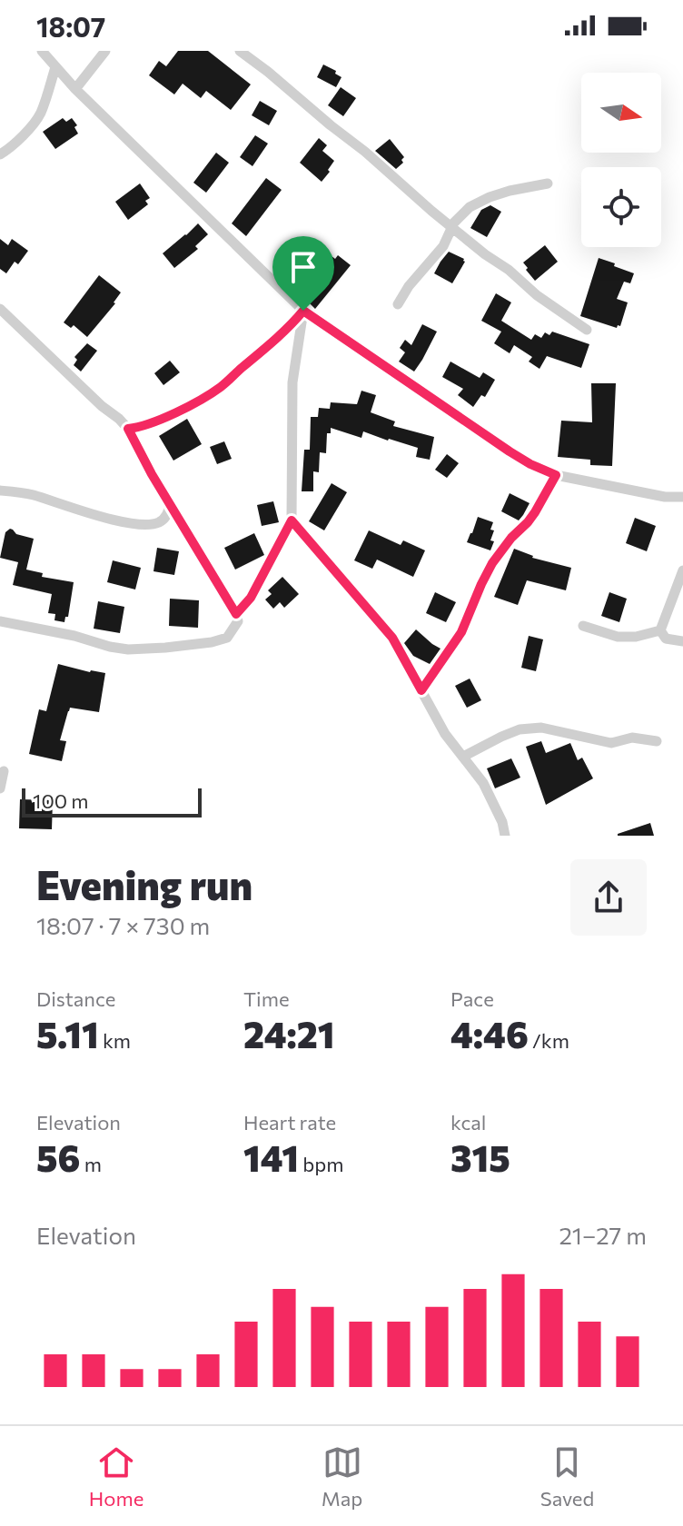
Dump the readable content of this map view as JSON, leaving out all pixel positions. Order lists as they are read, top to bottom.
{
  "scale_bar": "100 m",
  "north": "right",
  "page": {
    "status": "18:07",
    "scale": "100 m",
    "heading": ["Evening run", "18:07 · 7 × 730 m"],
    "stats": [
      ["Distance", "5.11 km"],
      ["Time", "24:21"],
      ["Pace", "4:46 /km"],
      ["Elevation", "56 m"],
      ["Heart rate", "141 bpm"],
      ["kcal", "315"]
    ],
    "chart": ["Elevation", "21–27 m"],
    "tabs": ["Home", "Map", "Saved"]
  }
}
